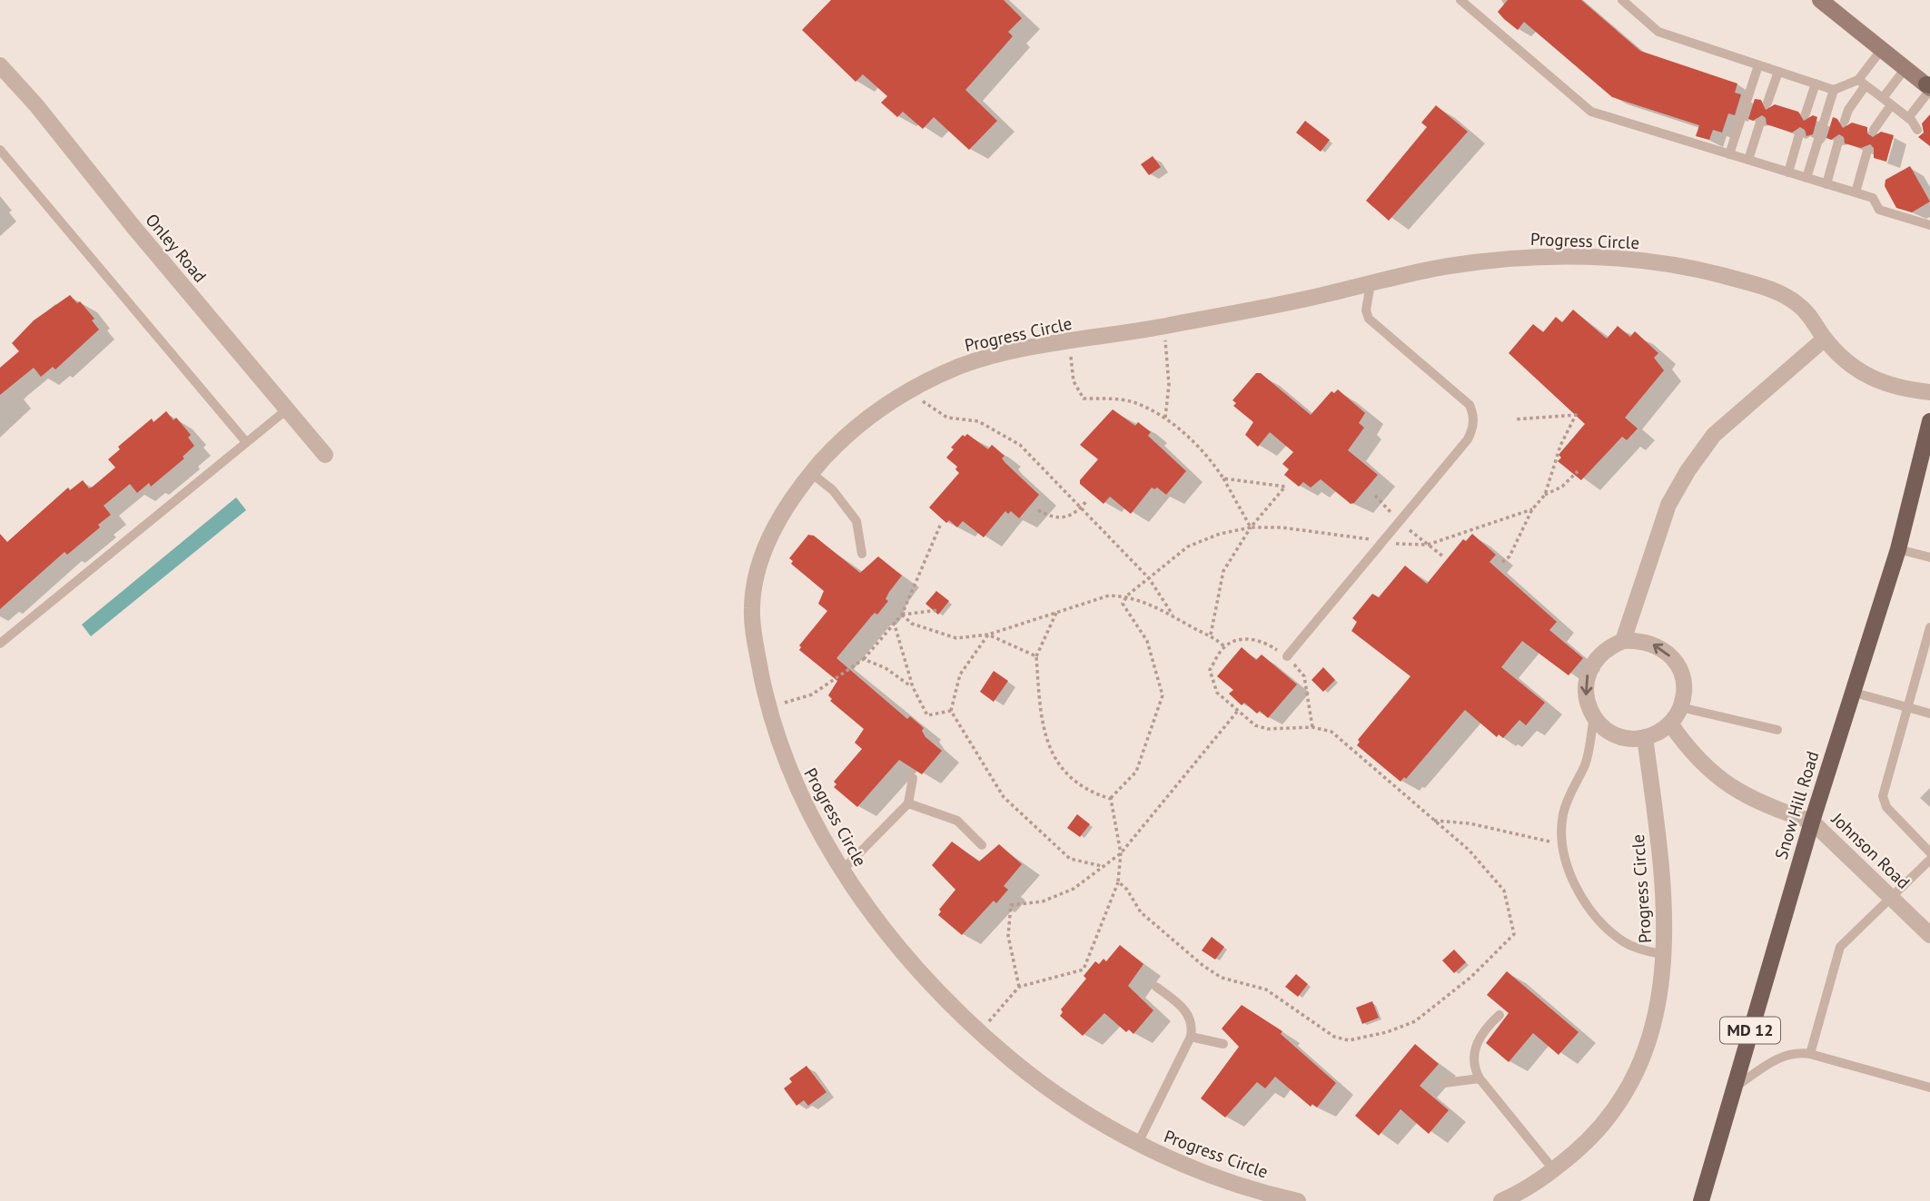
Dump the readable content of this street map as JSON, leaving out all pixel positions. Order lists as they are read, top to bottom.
{
  "streets": {
    "main road": ["Snow Hill Road", "MD 12"],
    "street": ["Progress Circle", "Onley Road", "Johnson Road"]
  },
  "crossings": [
    ["Snow Hill Road", "Johnson Road"]
  ]
}
